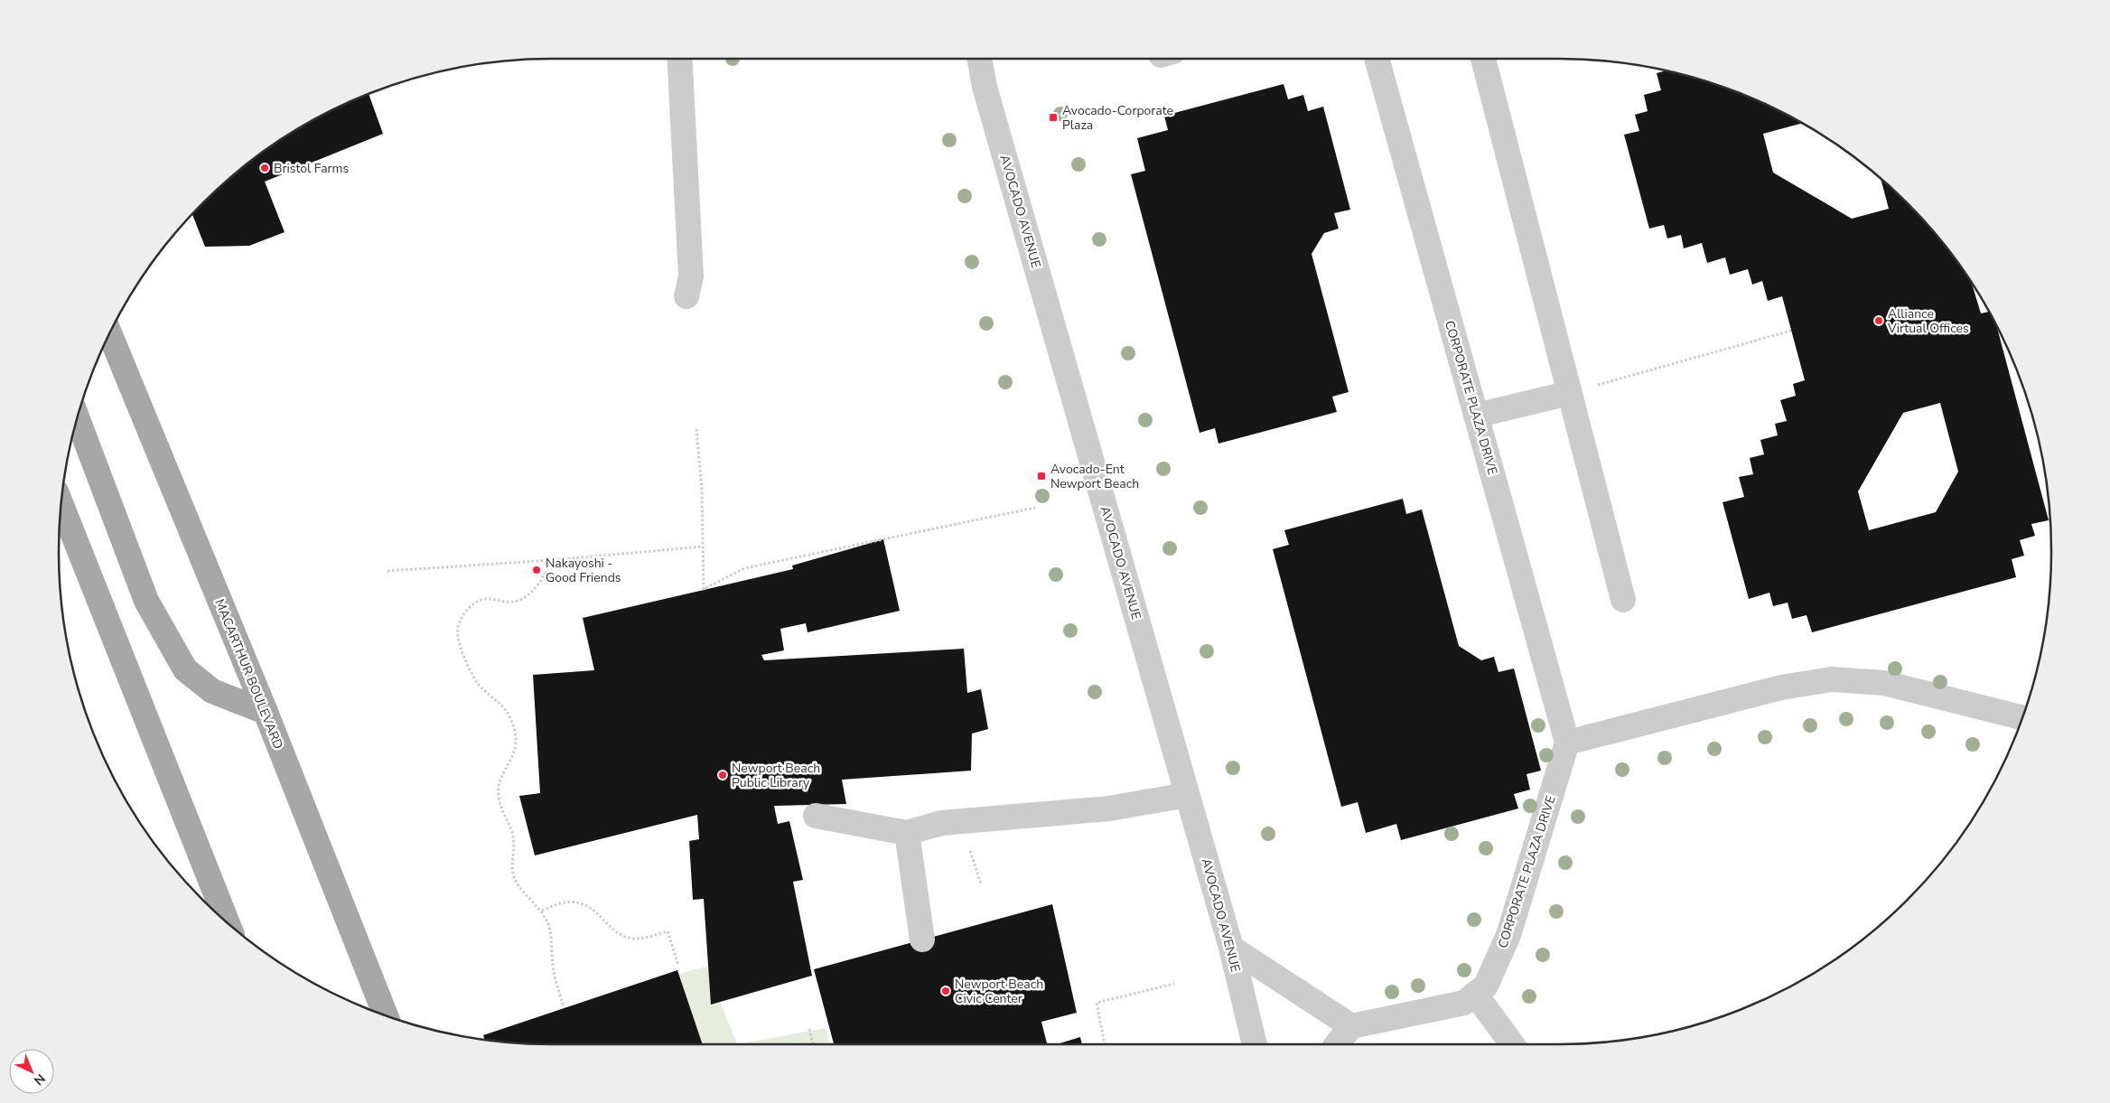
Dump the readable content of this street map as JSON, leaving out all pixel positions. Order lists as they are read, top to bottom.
{
  "streets": {
    "main road": ["MACARTHUR BOULEVARD"],
    "street": ["AVOCADO AVENUE", "CORPORATE PLAZA DRIVE"]
  },
  "places": {
    "transit": ["Avocado-Corporate Plaza", "Avocado-Ent Newport Beach"],
    "other": [
      "Bristol Farms",
      "Alliance Virtual Offices",
      "Nakayoshi - Good Friends",
      "Newport Beach Public Library",
      "Newport Beach Civic Center"
    ]
  },
  "north": "bottom right"
}
